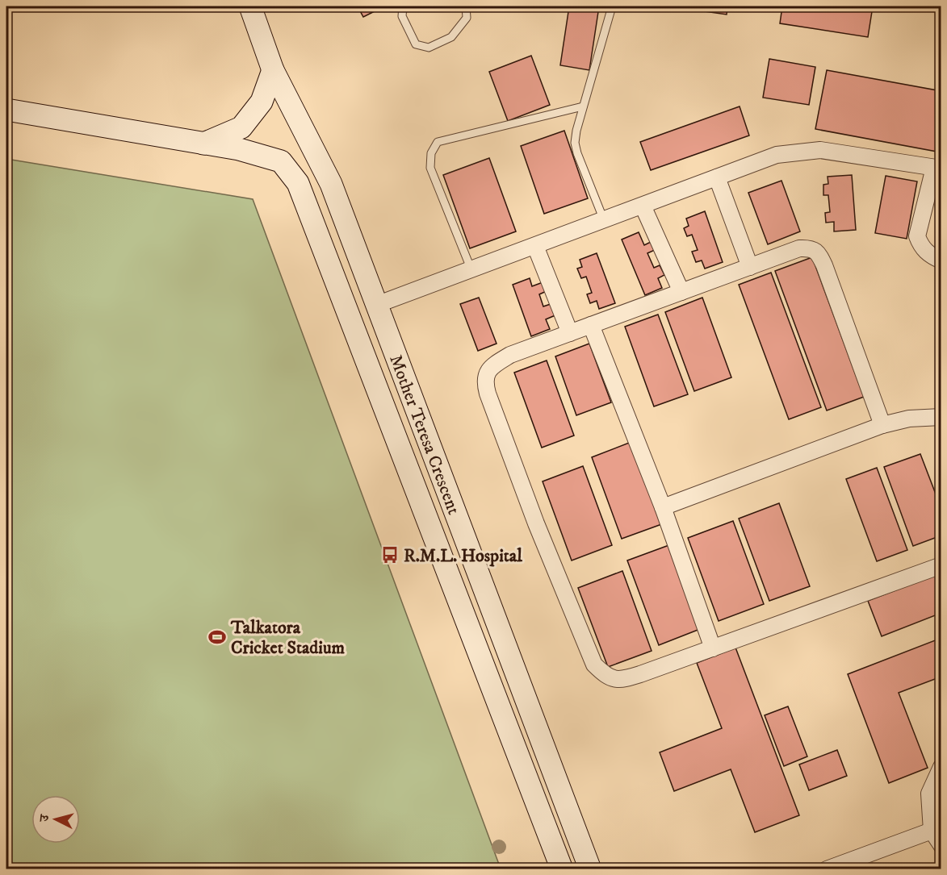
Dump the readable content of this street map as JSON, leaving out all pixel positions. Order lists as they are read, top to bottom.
{
  "streets": {
    "main road": ["Mother Teresa Crescent"]
  },
  "places": {
    "bus stop": ["R.M.L. Hospital"],
    "sports": ["Talkatora Cricket Stadium"]
  },
  "north": "left"
}
